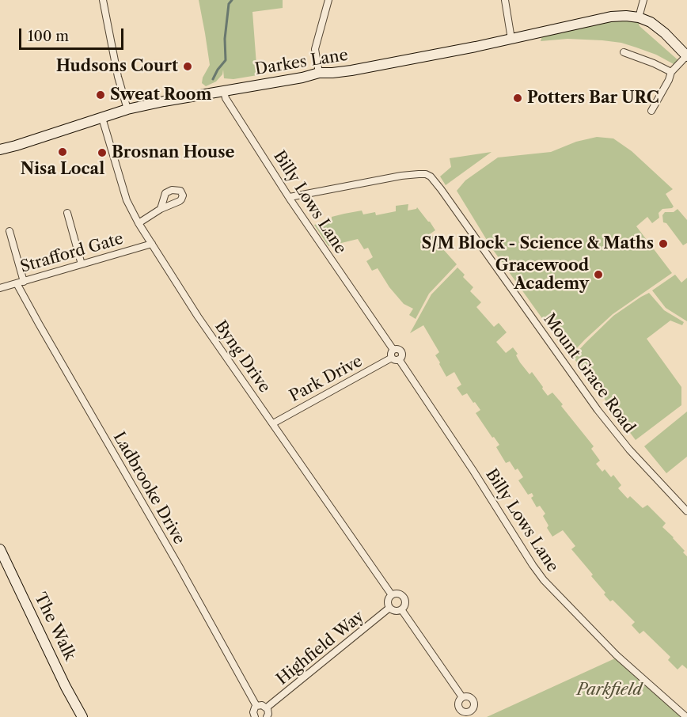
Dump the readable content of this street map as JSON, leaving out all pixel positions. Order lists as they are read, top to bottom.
{
  "streets": {
    "street": [
      "Darkes Lane",
      "Billy Lows Lane",
      "Strafford Gate",
      "Byng Drive",
      "Mount Grace Road",
      "Park Drive",
      "Ladbrooke Drive",
      "The Walk",
      "Highfield Way"
    ]
  },
  "crossings": [
    ["Darkes Lane", "Billy Lows Lane"],
    ["Darkes Lane", "Byng Drive"],
    ["Billy Lows Lane", "Mount Grace Road"],
    ["Billy Lows Lane", "Park Drive"],
    ["Strafford Gate", "Byng Drive"],
    ["Strafford Gate", "Ladbrooke Drive"],
    ["Byng Drive", "Park Drive"],
    ["Byng Drive", "Highfield Way"]
  ],
  "parks": ["Parkfield"],
  "places": [
    "Hudsons Court",
    "Sweat Room",
    "Potters Bar URC",
    "Nisa Local",
    "Brosnan House",
    "S/M Block - Science & Maths",
    "Gracewood Academy"
  ],
  "scale_bar": "100 m"
}
